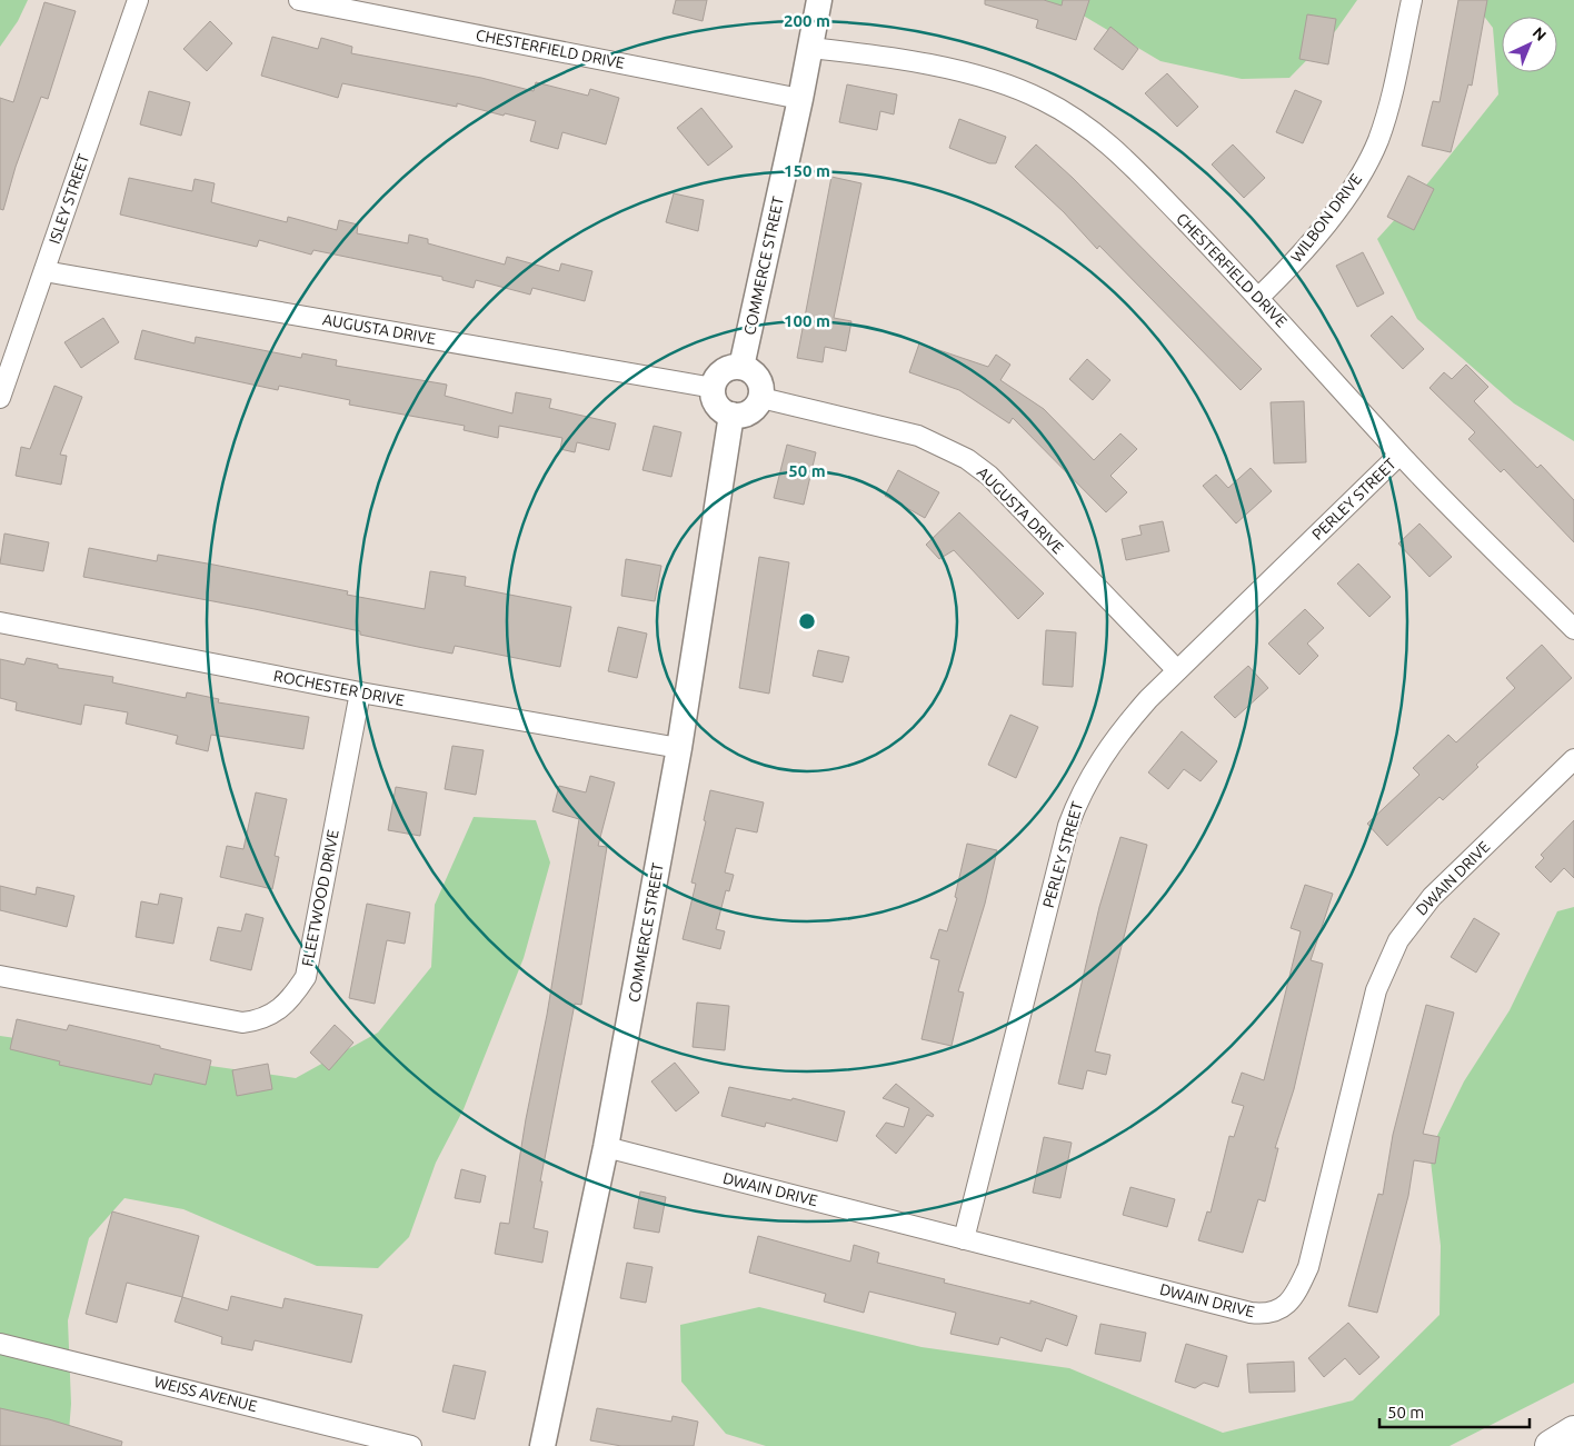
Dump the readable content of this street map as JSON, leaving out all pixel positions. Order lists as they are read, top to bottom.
{
  "streets": {
    "street": [
      "CHESTERFIELD DRIVE",
      "ISLEY STREET",
      "WILBON DRIVE",
      "COMMERCE STREET",
      "AUGUSTA DRIVE",
      "PERLEY STREET",
      "ROCHESTER DRIVE",
      "DWAIN DRIVE",
      "FLEETWOOD DRIVE",
      "WEISS AVENUE"
    ]
  },
  "crossings": [
    ["CHESTERFIELD DRIVE", "WILBON DRIVE"],
    ["CHESTERFIELD DRIVE", "COMMERCE STREET"],
    ["CHESTERFIELD DRIVE", "PERLEY STREET"],
    ["ISLEY STREET", "AUGUSTA DRIVE"],
    ["COMMERCE STREET", "AUGUSTA DRIVE"],
    ["COMMERCE STREET", "ROCHESTER DRIVE"],
    ["COMMERCE STREET", "DWAIN DRIVE"],
    ["AUGUSTA DRIVE", "PERLEY STREET"],
    ["PERLEY STREET", "DWAIN DRIVE"],
    ["ROCHESTER DRIVE", "FLEETWOOD DRIVE"]
  ],
  "scale_bar": "50 m",
  "north": "top right",
  "rings": [
    "200 m",
    "150 m",
    "100 m",
    "50 m"
  ]
}
